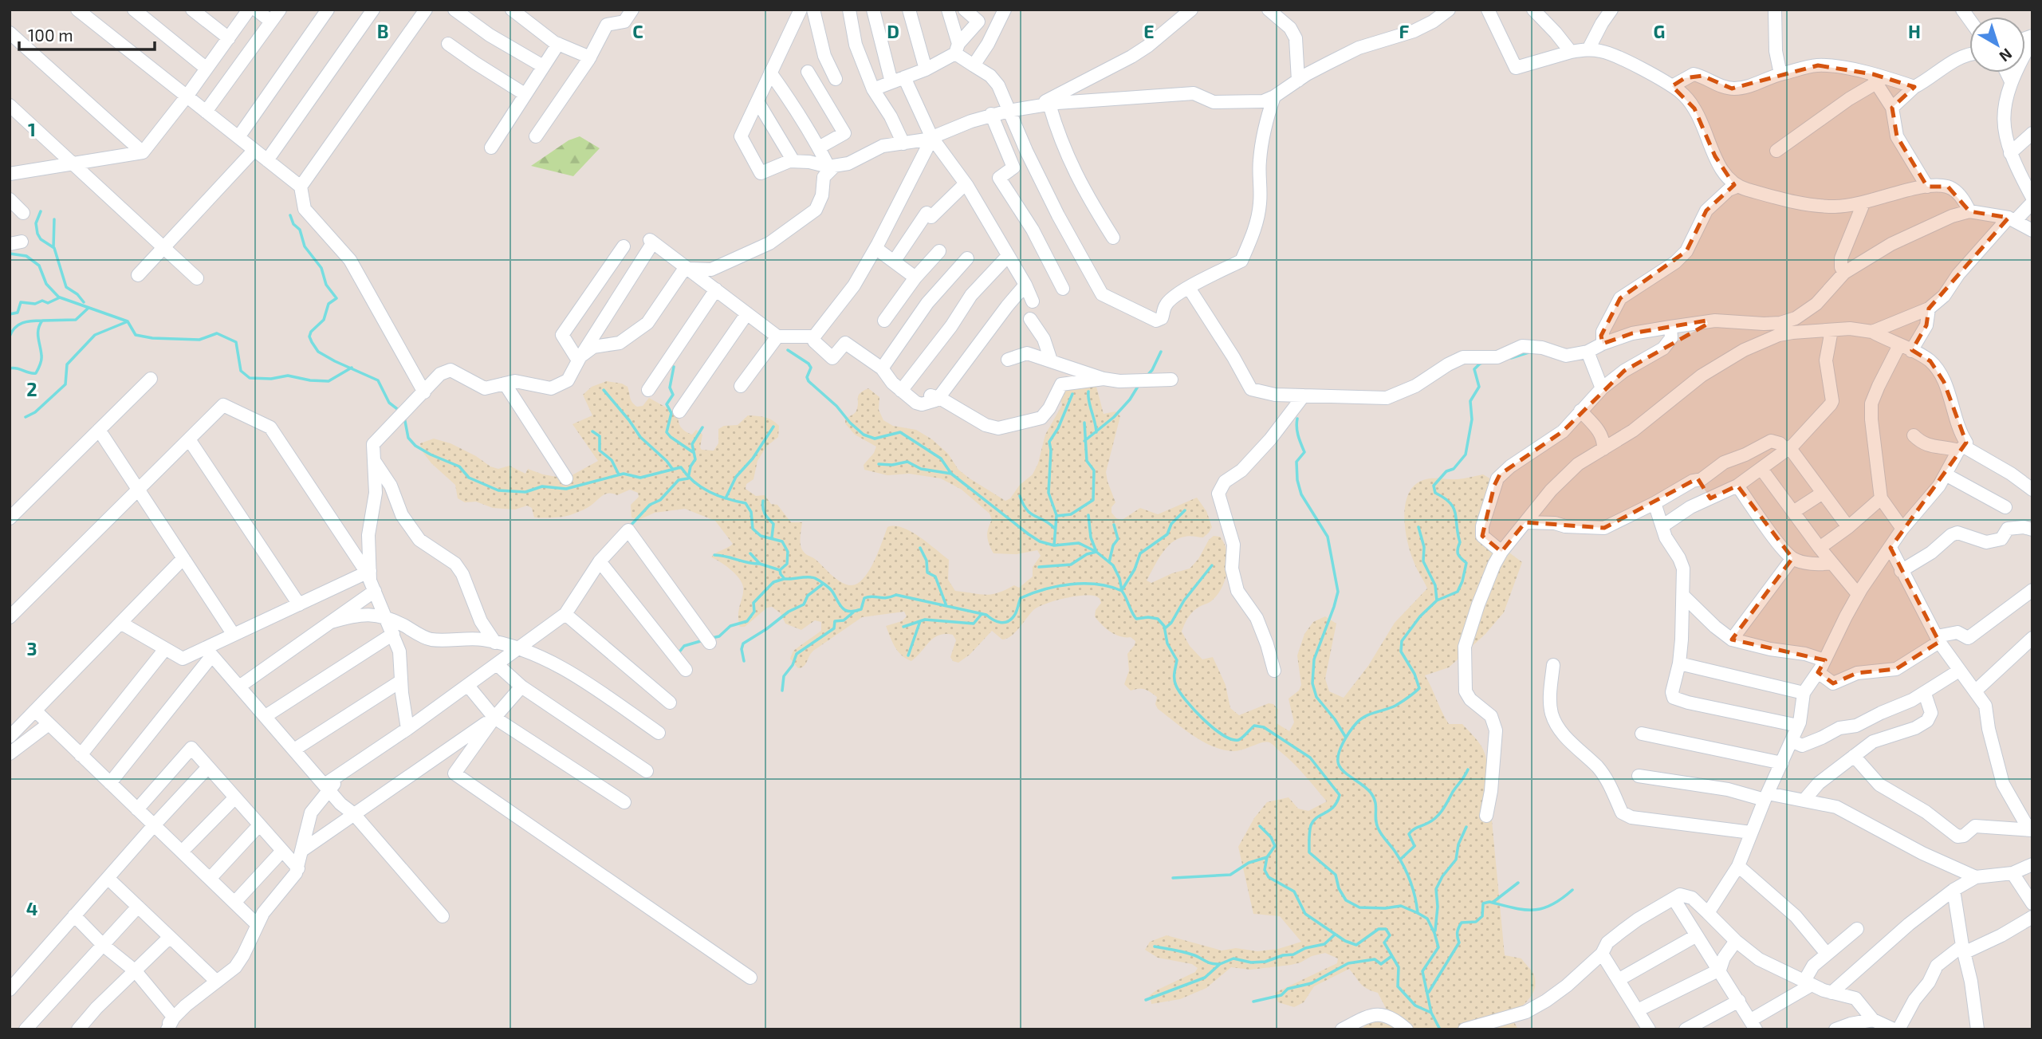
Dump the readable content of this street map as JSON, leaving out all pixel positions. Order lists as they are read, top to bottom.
{
  "scale_bar": "100 m",
  "north": "bottom right",
  "grid": {
    "columns": [
      "B",
      "C",
      "D",
      "E",
      "F",
      "G",
      "H"
    ],
    "rows": [
      "1",
      "2",
      "3",
      "4"
    ]
  }
}
